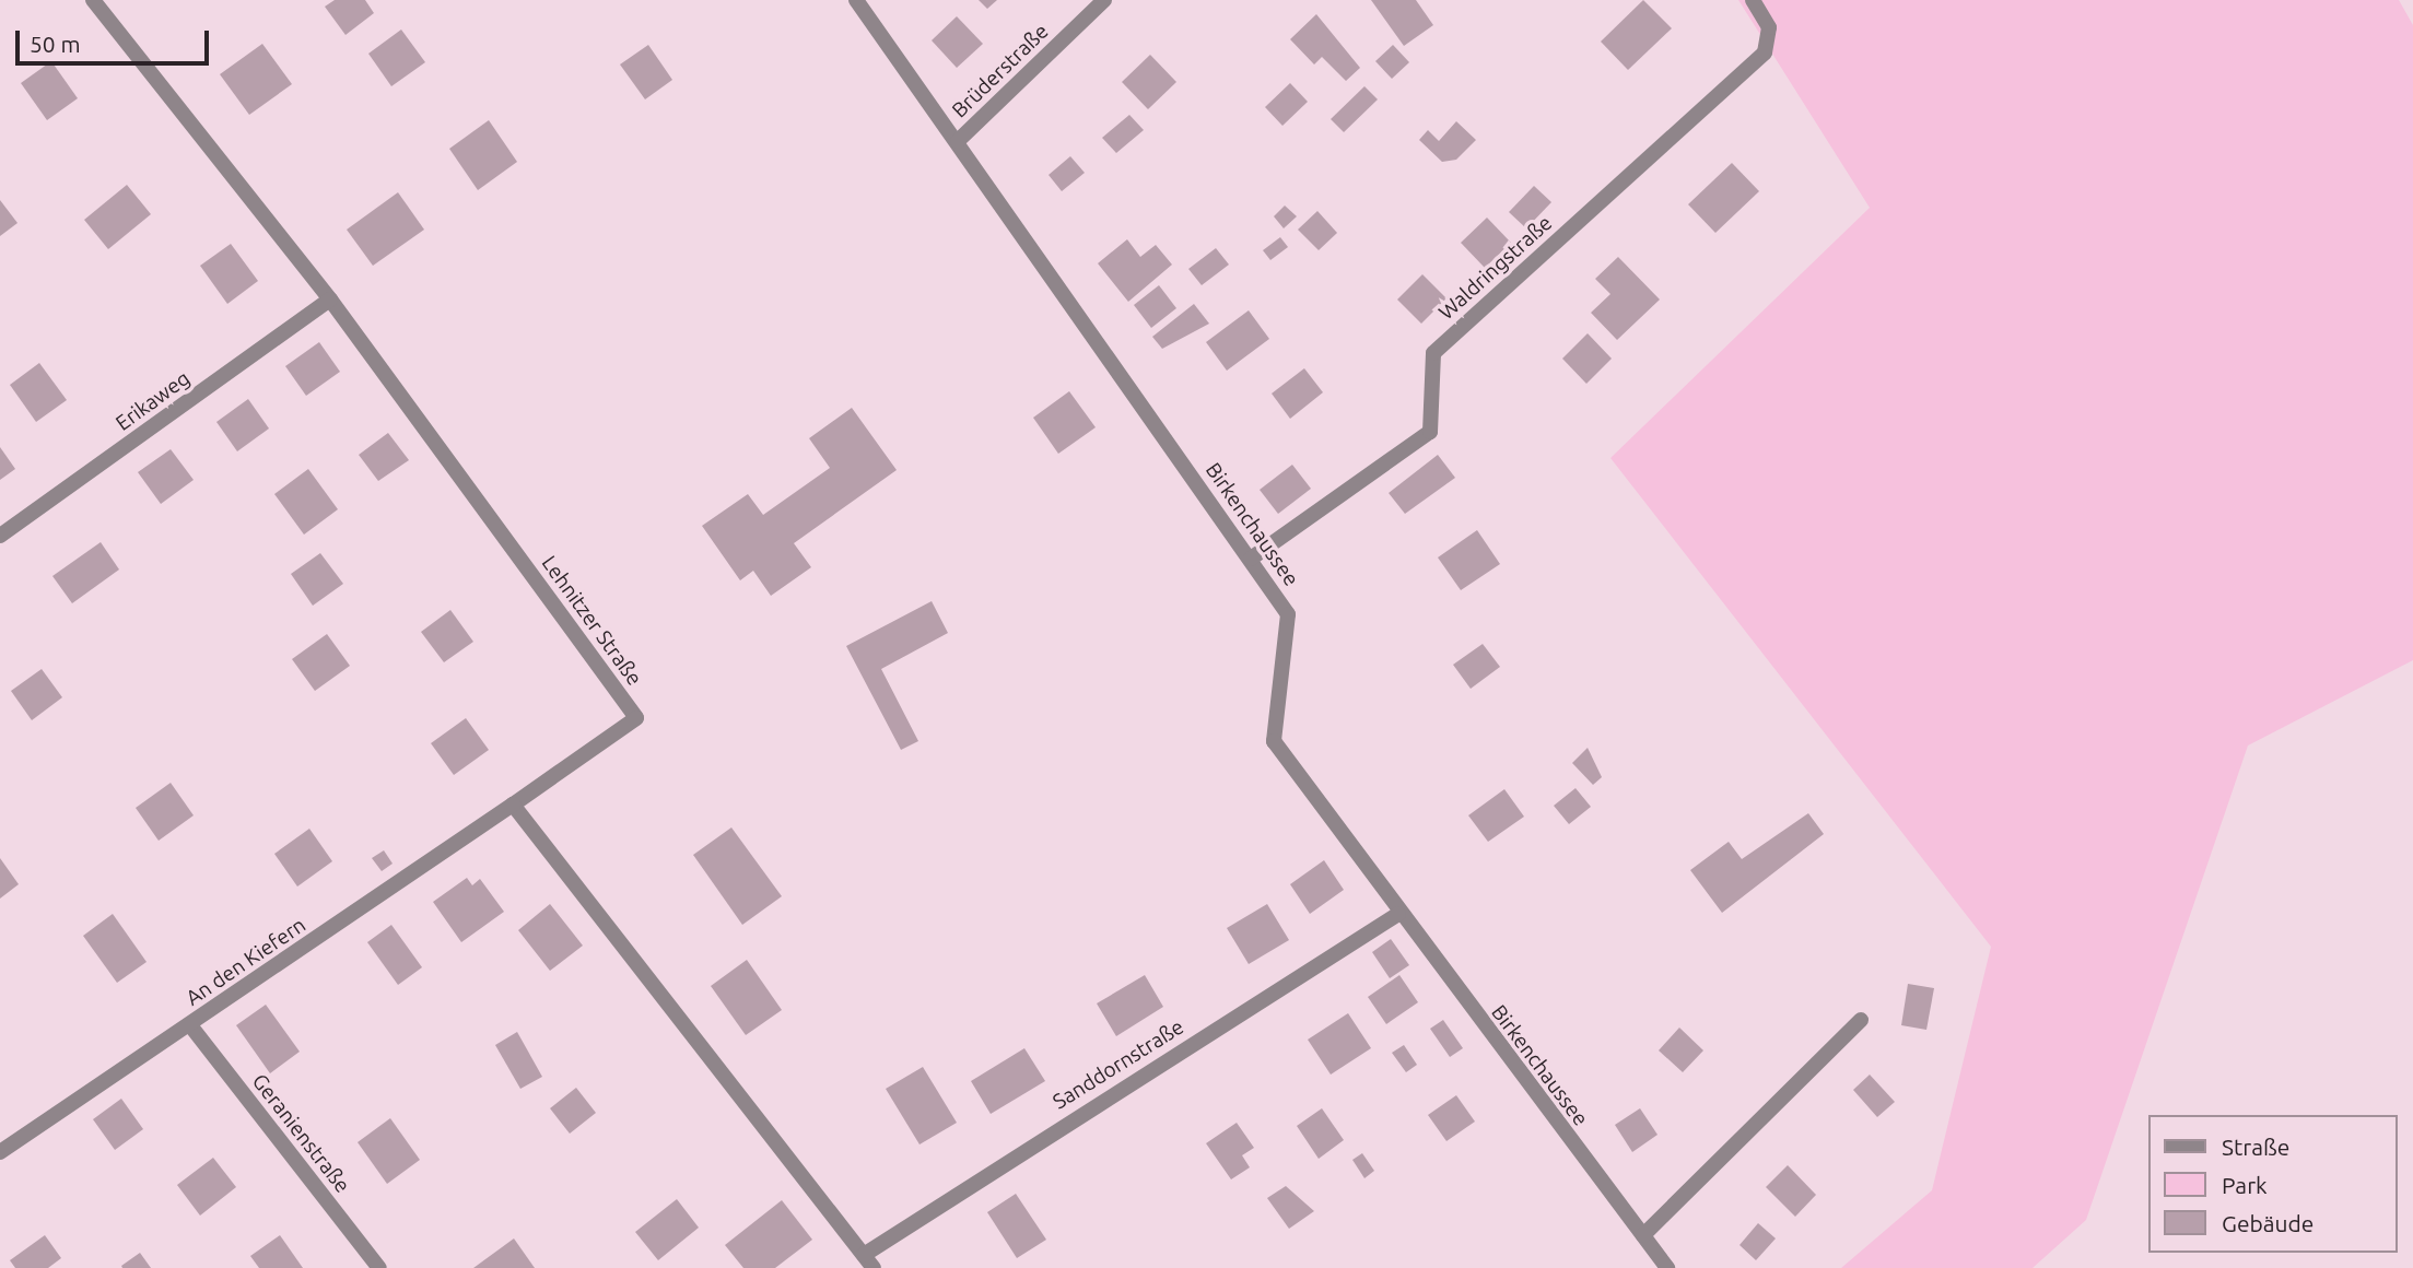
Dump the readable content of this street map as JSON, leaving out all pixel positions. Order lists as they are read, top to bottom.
{
  "streets": {
    "street": [
      "Brüderstraße",
      "Waldringstraße",
      "Erikaweg",
      "Birkenchaussee",
      "Lehnitzer Straße",
      "An den Kiefern",
      "Sanddornstraße",
      "Geranienstraße"
    ]
  },
  "crossings": [
    ["Brüderstraße", "Birkenchaussee"],
    ["Waldringstraße", "Birkenchaussee"],
    ["Erikaweg", "Lehnitzer Straße"],
    ["Birkenchaussee", "Sanddornstraße"],
    ["Lehnitzer Straße", "An den Kiefern"],
    ["An den Kiefern", "Geranienstraße"]
  ],
  "legend": ["Straße", "Park", "Gebäude"],
  "scale_bar": "50 m"
}
